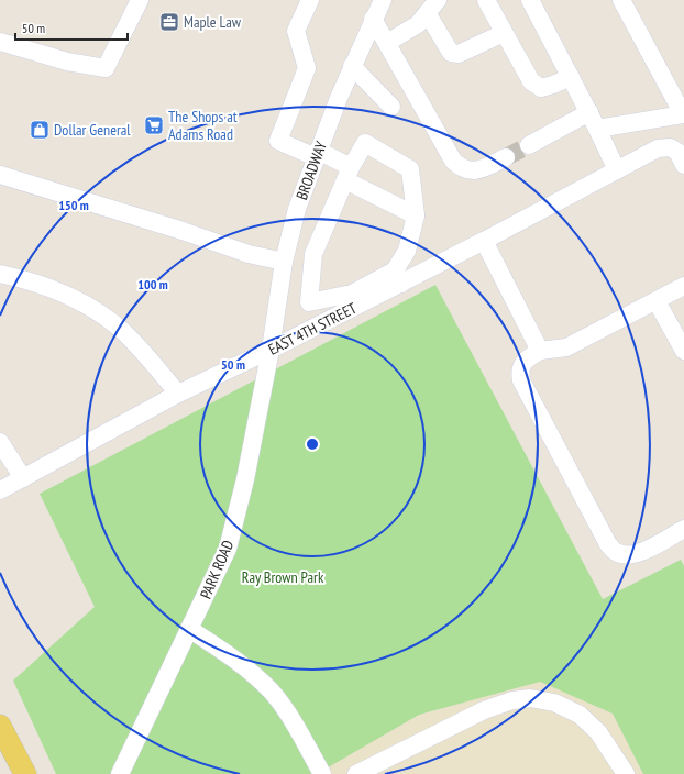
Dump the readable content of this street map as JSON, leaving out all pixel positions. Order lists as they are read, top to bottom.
{
  "streets": {
    "street": ["BROADWAY", "EAST 4TH STREET", "PARK ROAD"]
  },
  "crossings": [
    ["BROADWAY", "EAST 4TH STREET"],
    ["BROADWAY", "PARK ROAD"],
    ["EAST 4TH STREET", "PARK ROAD"]
  ],
  "parks": ["Ray Brown Park"],
  "places": {
    "office": ["Maple Law"],
    "supermarket": ["The Shops at Adams Road"],
    "shop": ["Dollar General"]
  },
  "scale_bar": "50 m",
  "rings": ["150 m", "100 m", "50 m"]
}
